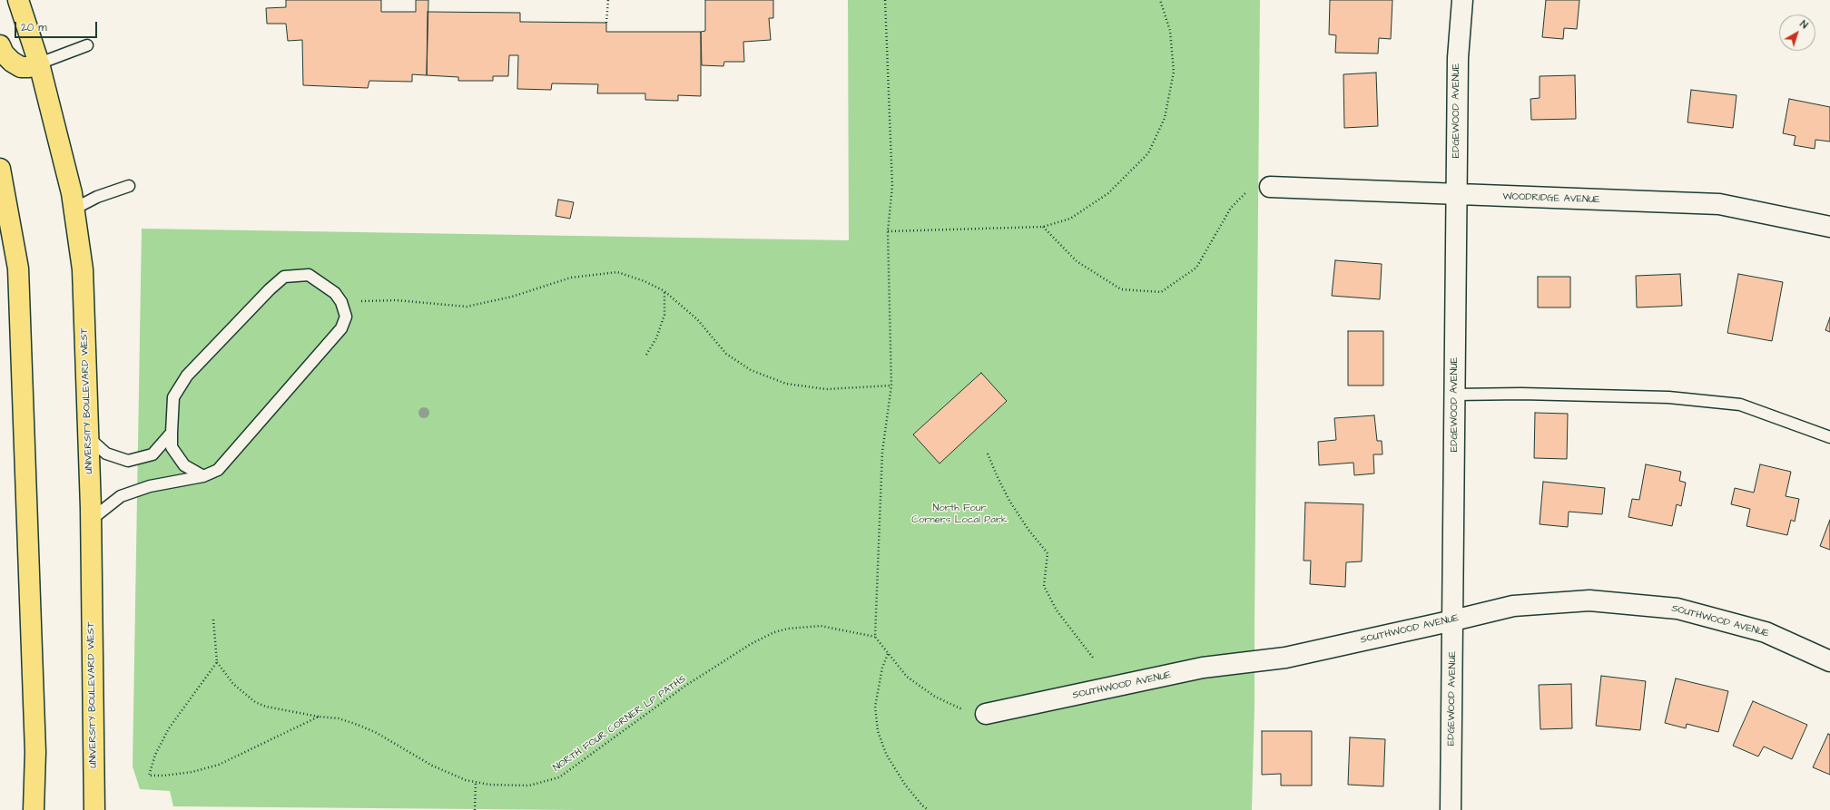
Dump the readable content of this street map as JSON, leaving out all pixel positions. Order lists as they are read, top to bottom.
{
  "streets": {
    "main road": ["UNIVERSITY BOULEVARD WEST"],
    "street": ["EDGEWOOD AVENUE", "WOODRIDGE AVENUE", "SOUTHWOOD AVENUE"],
    "path": ["NORTH FOUR CORNER LP PATHS"]
  },
  "crossings": [
    ["EDGEWOOD AVENUE", "WOODRIDGE AVENUE"],
    ["EDGEWOOD AVENUE", "SOUTHWOOD AVENUE"]
  ],
  "parks": ["North Four Corners Local Park"],
  "scale_bar": "20 m",
  "north": "top right"
}
